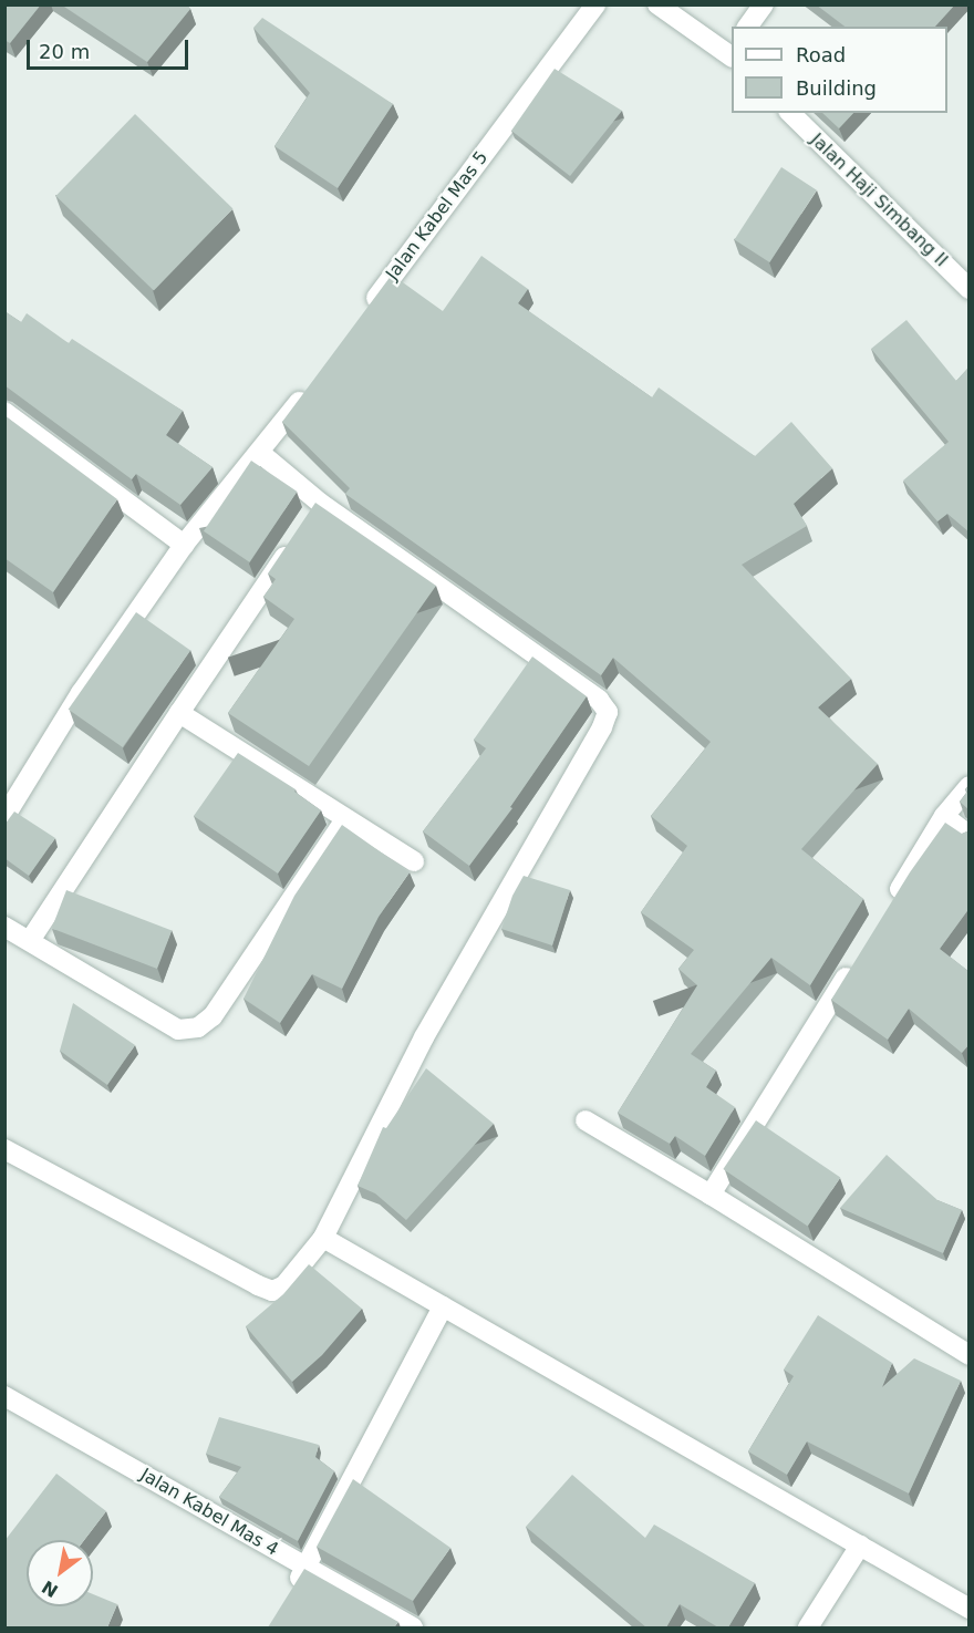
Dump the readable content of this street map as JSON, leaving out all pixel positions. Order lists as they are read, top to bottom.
{
  "streets": {
    "street": ["Jalan Haji Simbang II", "Jalan Kabel Mas 5", "Jalan Kabel Mas 4"]
  },
  "legend": ["Road", "Building"],
  "scale_bar": "20 m",
  "north": "bottom left"
}
